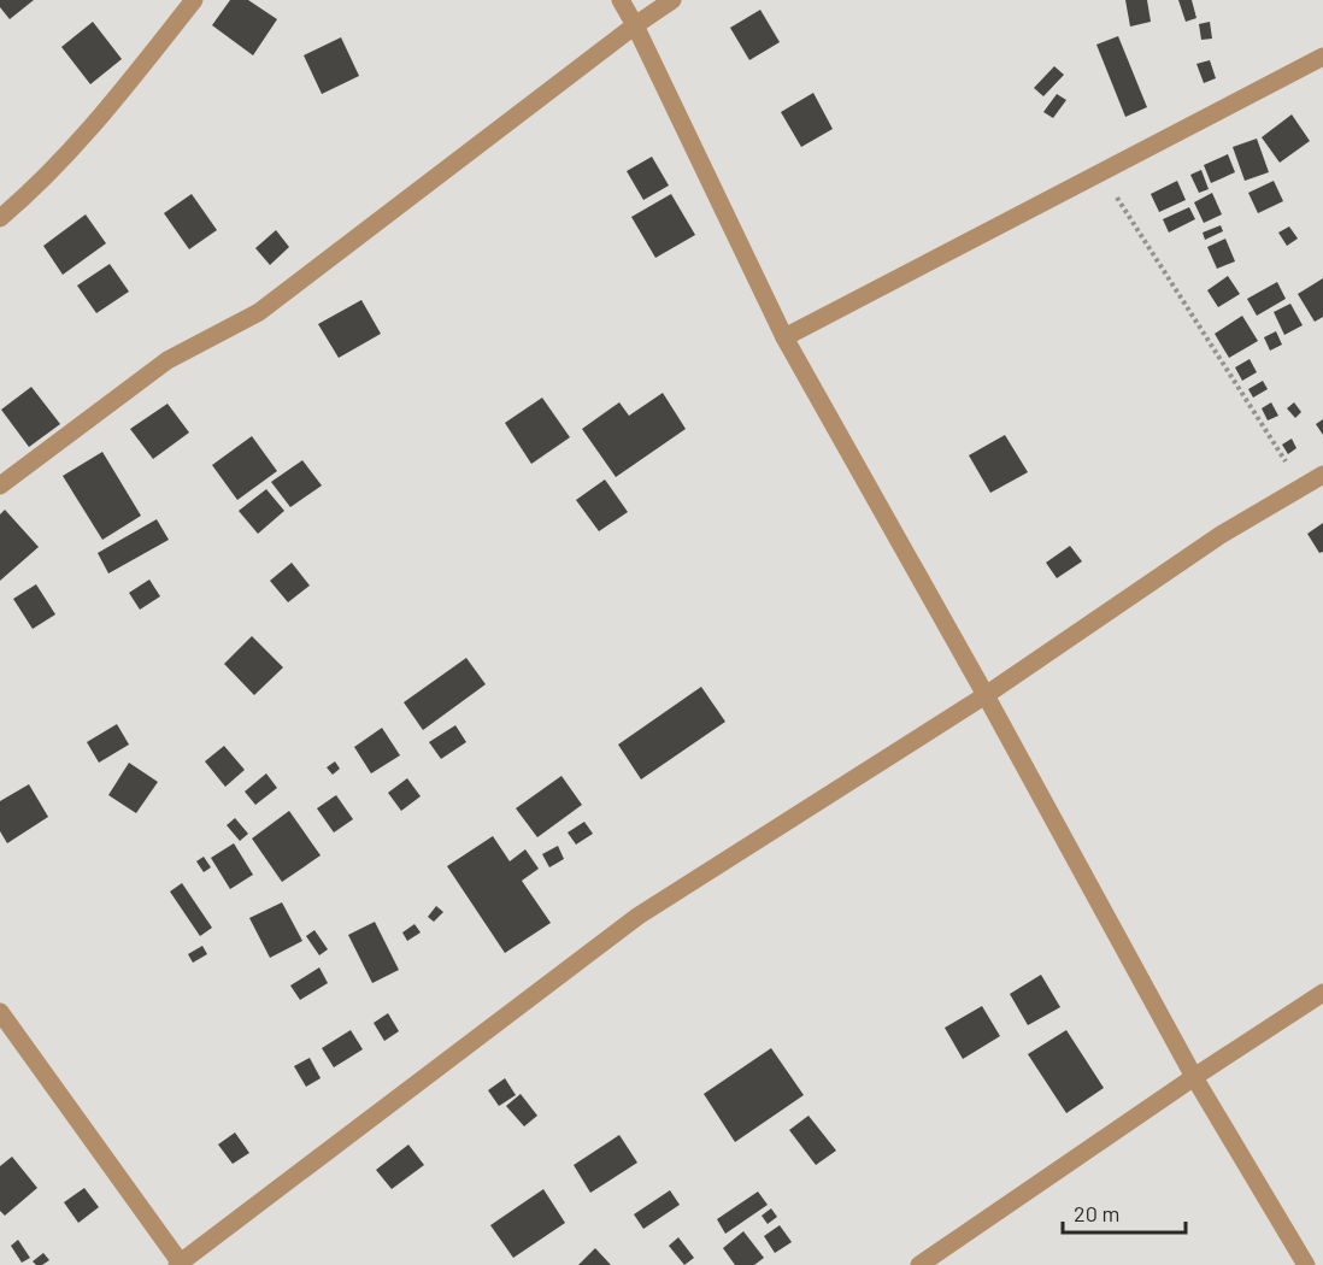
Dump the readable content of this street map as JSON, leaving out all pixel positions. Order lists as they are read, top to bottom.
{
  "scale_bar": "20 m"
}
